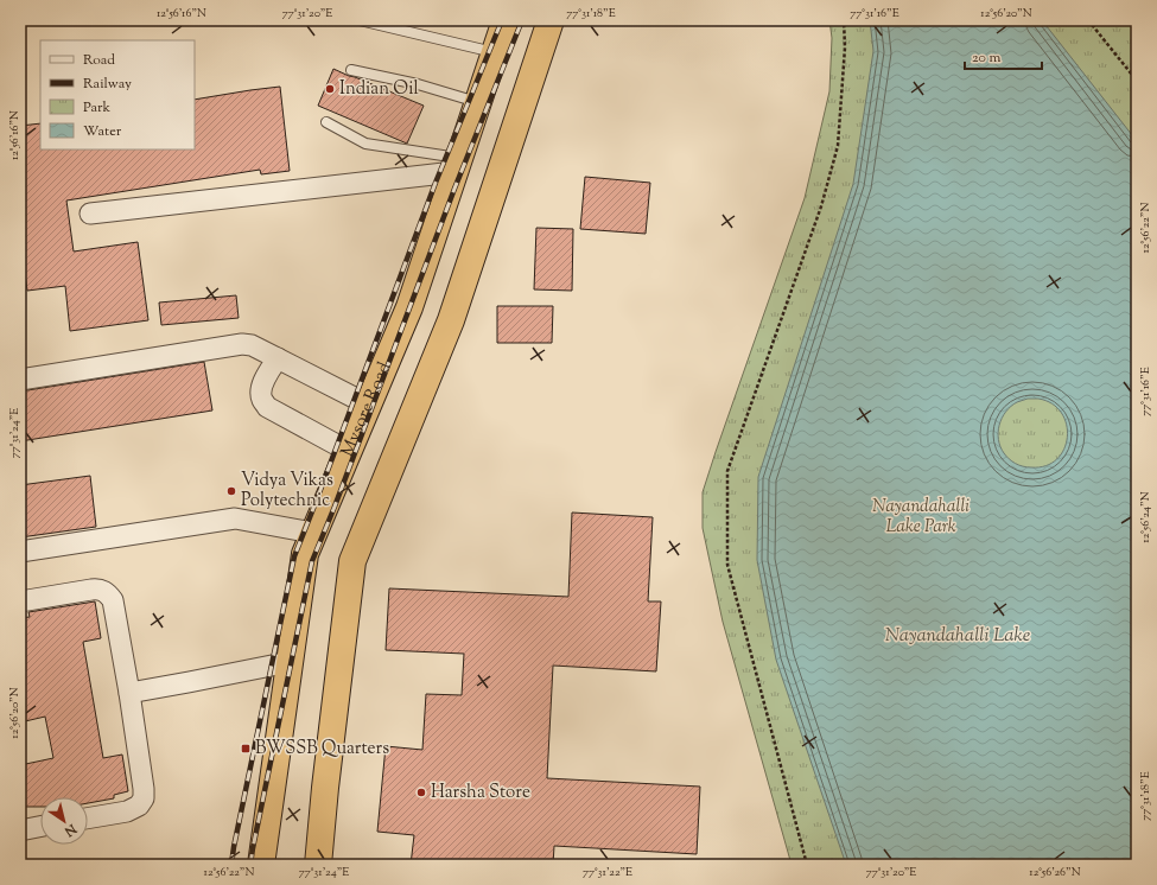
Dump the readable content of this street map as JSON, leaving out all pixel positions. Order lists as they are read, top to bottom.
{
  "streets": {
    "highway": ["Mysore Road"]
  },
  "water": ["Nayandahalli Lake"],
  "parks": ["Nayandahalli Lake Park"],
  "places": {
    "other": ["Indian Oil", "Vidya Vikas Polytechnic", "Harsha Store"],
    "transit": ["BWSSB Quarters"]
  },
  "legend": [
    "Road",
    "Railway",
    "Park",
    "Water"
  ],
  "scale_bar": "20 m",
  "north": "bottom right",
  "coordinates": [
    "12°56'16\"N",
    "77°31'20\"E",
    "77°31'18\"E",
    "77°31'16\"E",
    "12°56'20\"N",
    "12°56'22\"N",
    "77°31'24\"E",
    "12°56'24\"N",
    "77°31'22\"E",
    "12°56'26\"N"
  ]
}
